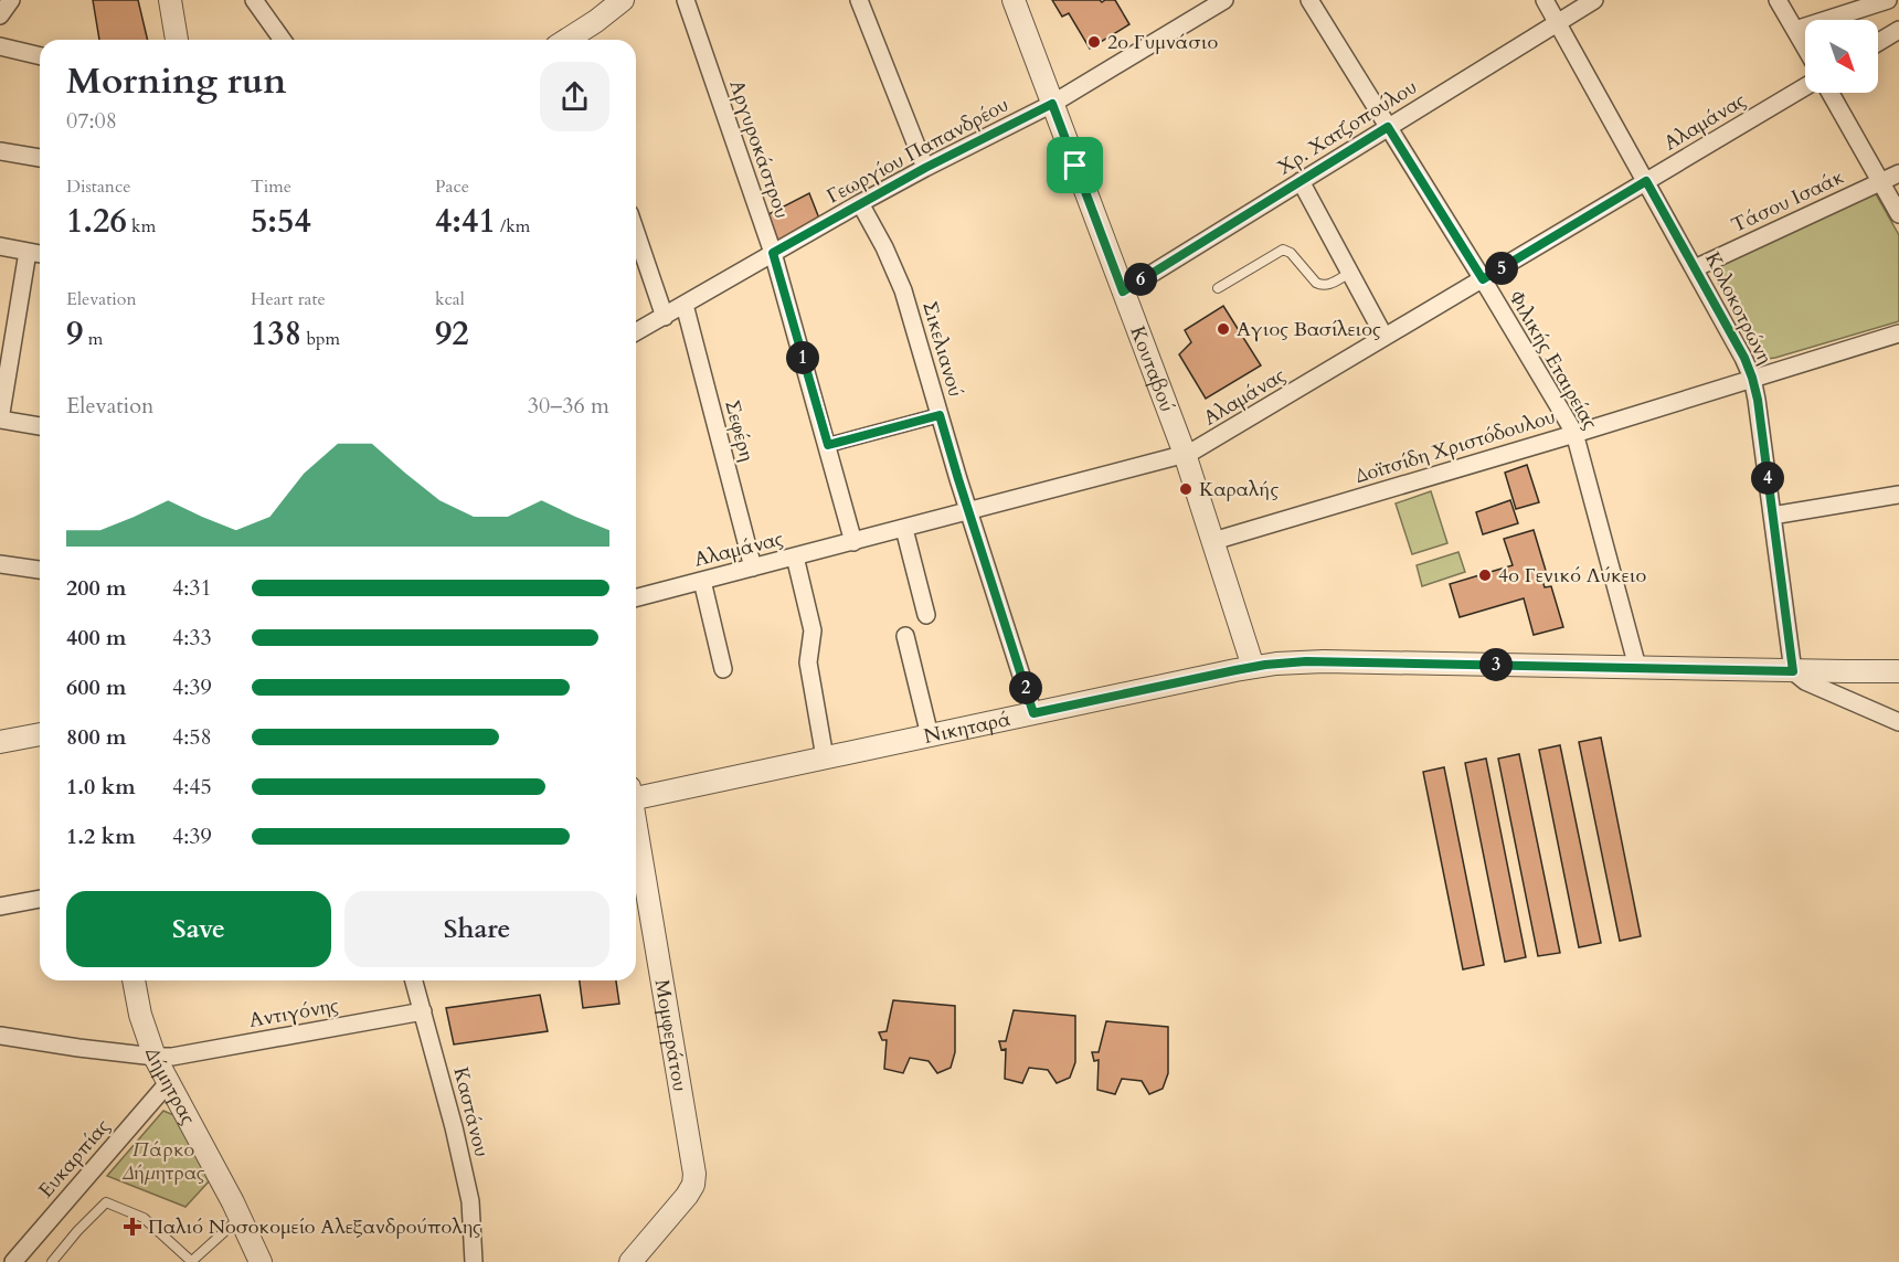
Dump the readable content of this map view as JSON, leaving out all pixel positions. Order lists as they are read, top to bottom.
{
  "streets": {
    "street": [
      "Αλαμάνας",
      "Χρ. Χατζοπούλου",
      "Αργυροκάστρου",
      "Γεωργίου Παπανδρέου",
      "Τάσου Ισαάκ",
      "Κολοκοτρώνη",
      "Σικελιανού",
      "Φιλικής Εταιρείας",
      "Κουταβού",
      "Σεφέρη",
      "Δοϊτσίδη Χριστόδουλου",
      "Νικηταρά",
      "Αντιγόνης",
      "Μομφεράτου",
      "Δήμητρας",
      "Καστάνου",
      "Ευκαρπίας"
    ]
  },
  "crossings": [
    ["Αλαμάνας", "Αργυροκάστρου"],
    ["Αλαμάνας", "Κολοκοτρώνη"],
    ["Αλαμάνας", "Σικελιανού"],
    ["Αλαμάνας", "Φιλικής Εταιρείας"],
    ["Αλαμάνας", "Κουταβού"],
    ["Αλαμάνας", "Σεφέρη"],
    ["Χρ. Χατζοπούλου", "Κολοκοτρώνη"],
    ["Χρ. Χατζοπούλου", "Φιλικής Εταιρείας"],
    ["Χρ. Χατζοπούλου", "Κουταβού"],
    ["Αργυροκάστρου", "Γεωργίου Παπανδρέου"],
    ["Γεωργίου Παπανδρέου", "Σικελιανού"],
    ["Γεωργίου Παπανδρέου", "Κουταβού"],
    ["Γεωργίου Παπανδρέου", "Σεφέρη"],
    ["Τάσου Ισαάκ", "Κολοκοτρώνη"],
    ["Κολοκοτρώνη", "Δοϊτσίδη Χριστόδουλου"],
    ["Κολοκοτρώνη", "Νικηταρά"],
    ["Σικελιανού", "Νικηταρά"],
    ["Φιλικής Εταιρείας", "Δοϊτσίδη Χριστόδουλου"],
    ["Φιλικής Εταιρείας", "Νικηταρά"],
    ["Κουταβού", "Δοϊτσίδη Χριστόδουλου"],
    ["Κουταβού", "Νικηταρά"],
    ["Αντιγόνης", "Δήμητρας"],
    ["Αντιγόνης", "Καστάνου"],
    ["Δήμητρας", "Ευκαρπίας"]
  ],
  "parks": ["Πάρκο Δήμητρας"],
  "places": {
    "other": [
      "2ο Γυμνάσιο",
      "Αγιος Βασίλειος",
      "Καραλής",
      "4ο Γενικό Λύκειο"
    ],
    "health": ["Παλιό Νοσοκομείο Αλεξανδρούπολης"]
  },
  "north": "bottom right",
  "page": {
    "heading": ["Morning run", "07:08"],
    "stats": [
      ["Distance", "1.26 km"],
      ["Time", "5:54"],
      ["Pace", "4:41 /km"],
      ["Elevation", "9 m"],
      ["Heart rate", "138 bpm"],
      ["kcal", "92"]
    ],
    "pins": [
      "5",
      "6",
      "1",
      "4",
      "3",
      "2"
    ],
    "chart": ["Elevation", "30–36 m"],
    "list": [
      {
        "name": "200 m",
        "note": "4:31"
      },
      {
        "name": "400 m",
        "note": "4:33"
      },
      {
        "name": "600 m",
        "note": "4:39"
      },
      {
        "name": "800 m",
        "note": "4:58"
      },
      {
        "name": "1.0 km",
        "note": "4:45"
      },
      {
        "name": "1.2 km",
        "note": "4:39"
      }
    ],
    "buttons": ["Save", "Share"]
  }
}
